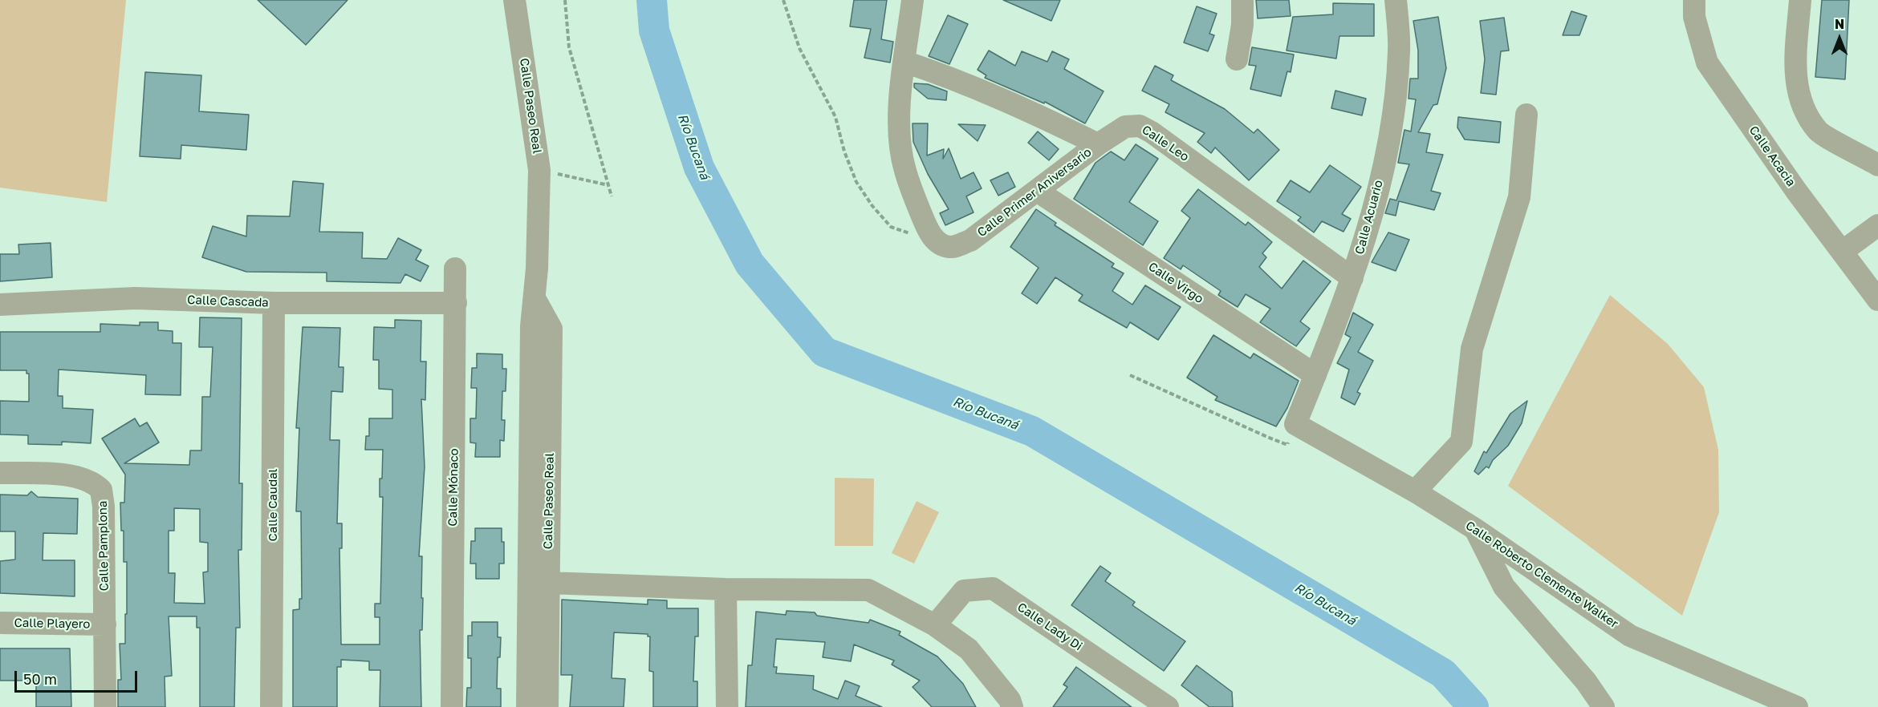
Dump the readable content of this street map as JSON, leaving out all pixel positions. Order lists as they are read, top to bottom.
{
  "streets": {
    "street": [
      "Calle Paseo Real",
      "Calle Leo",
      "Calle Acacia",
      "Calle Primer Aniversario",
      "Calle Acuario",
      "Calle Virgo",
      "Calle Cascada",
      "Calle Mónaco",
      "Calle Caudal",
      "Calle Pamplona",
      "Calle Roberto Clemente Walker",
      "Calle Playero",
      "Calle Lady Di"
    ]
  },
  "crossings": [
    ["Calle Leo", "Calle Primer Aniversario"],
    ["Calle Leo", "Calle Acuario"],
    ["Calle Primer Aniversario", "Calle Virgo"],
    ["Calle Acuario", "Calle Virgo"],
    ["Calle Acuario", "Calle Roberto Clemente Walker"],
    ["Calle Cascada", "Calle Mónaco"],
    ["Calle Cascada", "Calle Caudal"],
    ["Calle Pamplona", "Calle Playero"]
  ],
  "water": ["Río Bucaná"],
  "scale_bar": "50 m",
  "north": "top"
}
